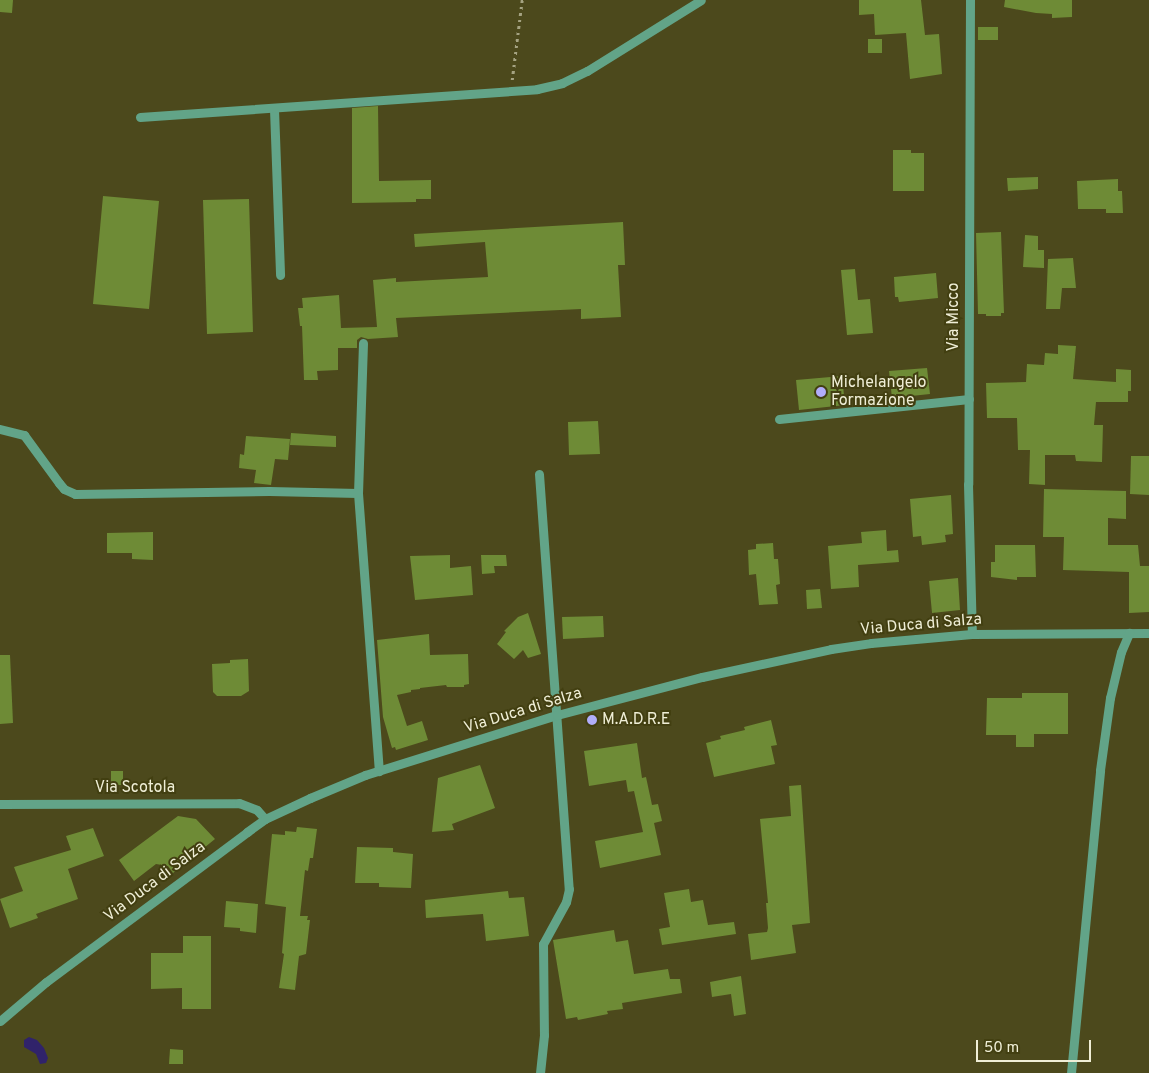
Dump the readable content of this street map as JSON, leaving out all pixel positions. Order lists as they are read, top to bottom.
{
  "streets": {
    "street": ["Via Micco", "Via Duca di Salza", "Via Scotola"]
  },
  "crossings": [
    ["Via Micco", "Via Duca di Salza"],
    ["Via Duca di Salza", "Via Scotola"]
  ],
  "places": ["Michelangelo Formazione", "M.A.D.R.E"],
  "scale_bar": "50 m"
}
